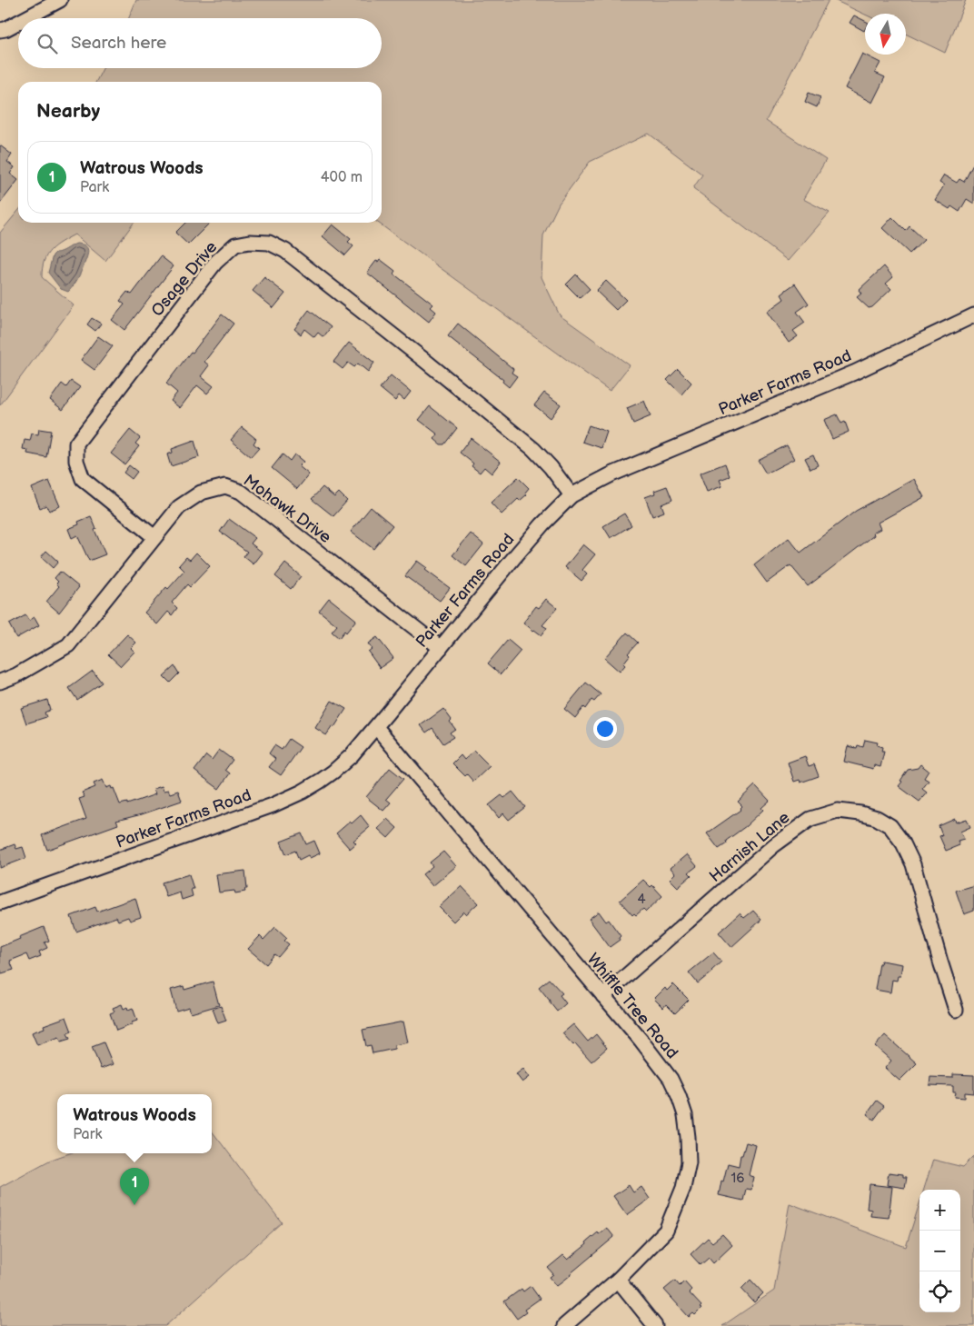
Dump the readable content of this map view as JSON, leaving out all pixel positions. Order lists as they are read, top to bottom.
{
  "streets": {
    "street": [
      "Osage Drive",
      "Parker Farms Road",
      "Mohawk Drive",
      "Harnish Lane",
      "Whiffle Tree Road"
    ]
  },
  "crossings": [
    ["Osage Drive", "Parker Farms Road"],
    ["Osage Drive", "Mohawk Drive"],
    ["Parker Farms Road", "Mohawk Drive"],
    ["Parker Farms Road", "Whiffle Tree Road"],
    ["Harnish Lane", "Whiffle Tree Road"]
  ],
  "house_numbers": ["4", "16"],
  "north": "bottom",
  "page": {
    "search": "Search here",
    "heading": "Nearby",
    "list": [
      {
        "mark": "1",
        "name": "Watrous Woods",
        "note": "Park",
        "value": "400 m"
      }
    ],
    "popup": ["Watrous Woods", "Park"],
    "pins": "1",
    "map_buttons": ["+", "−"]
  }
}
